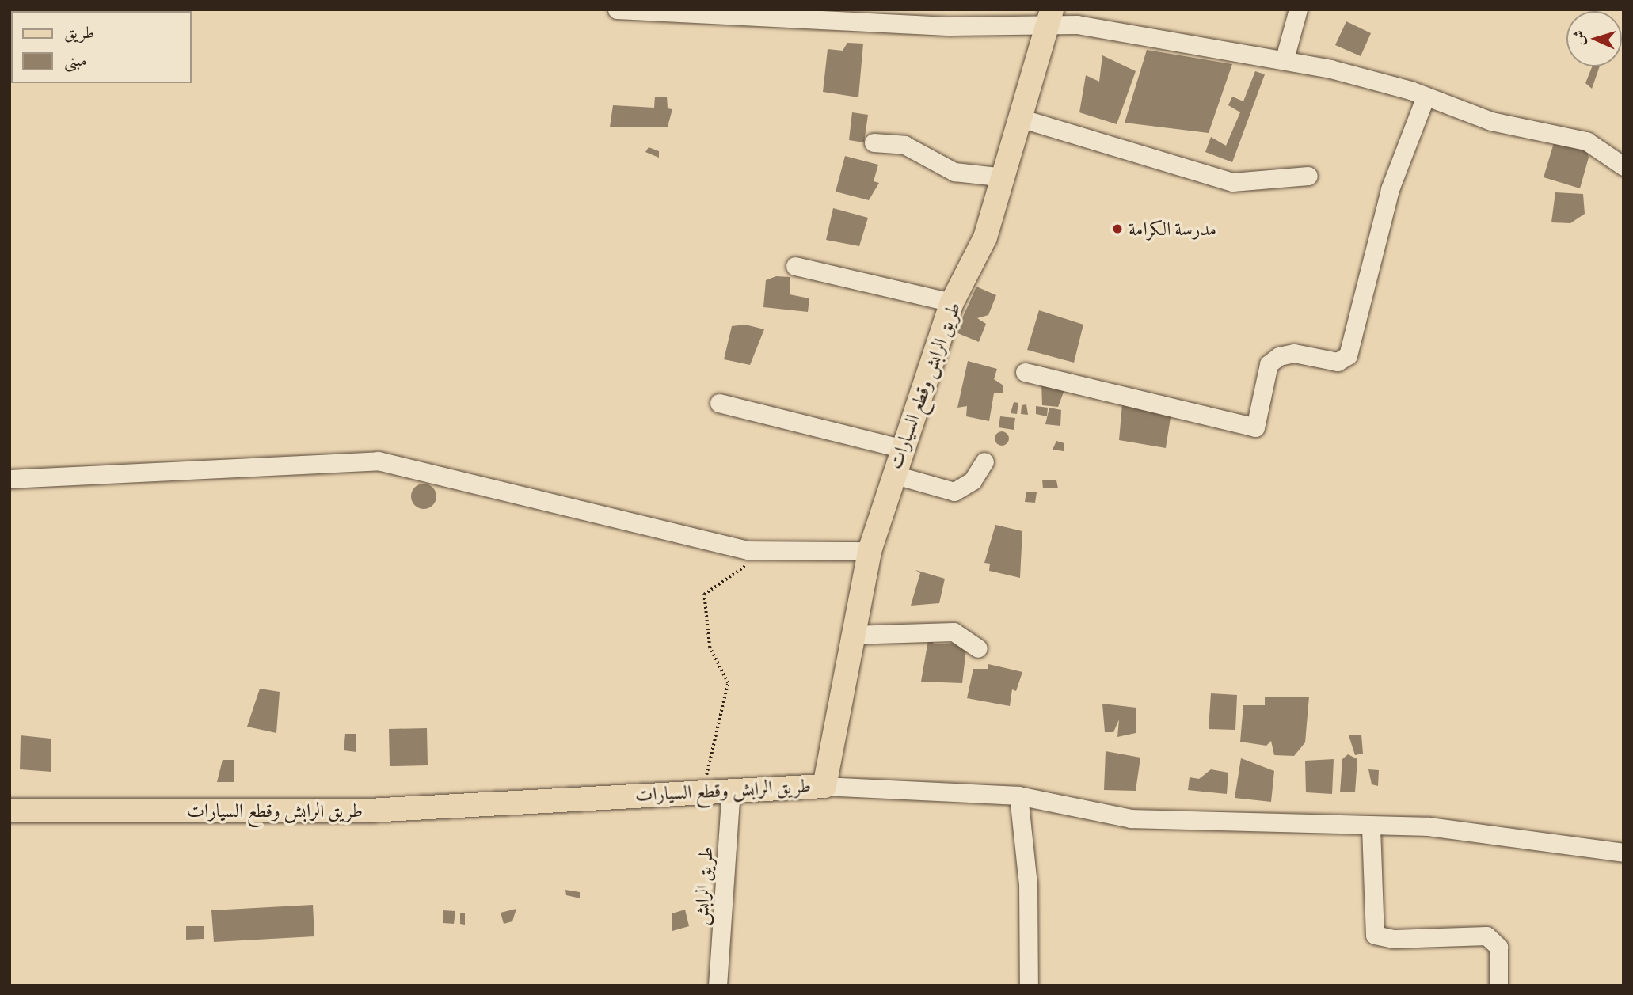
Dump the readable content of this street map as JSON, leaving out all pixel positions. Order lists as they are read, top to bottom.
{
  "streets": {
    "main road": ["طريق الرابش وقطع السيارات"],
    "street": ["طريق الرابش"]
  },
  "crossings": [
    ["طريق الرابش وقطع السيارات", "طريق الرابش"]
  ],
  "places": ["مدرسة الكرامة"],
  "legend": ["طريق", "مبنى"],
  "north": "left"
}
